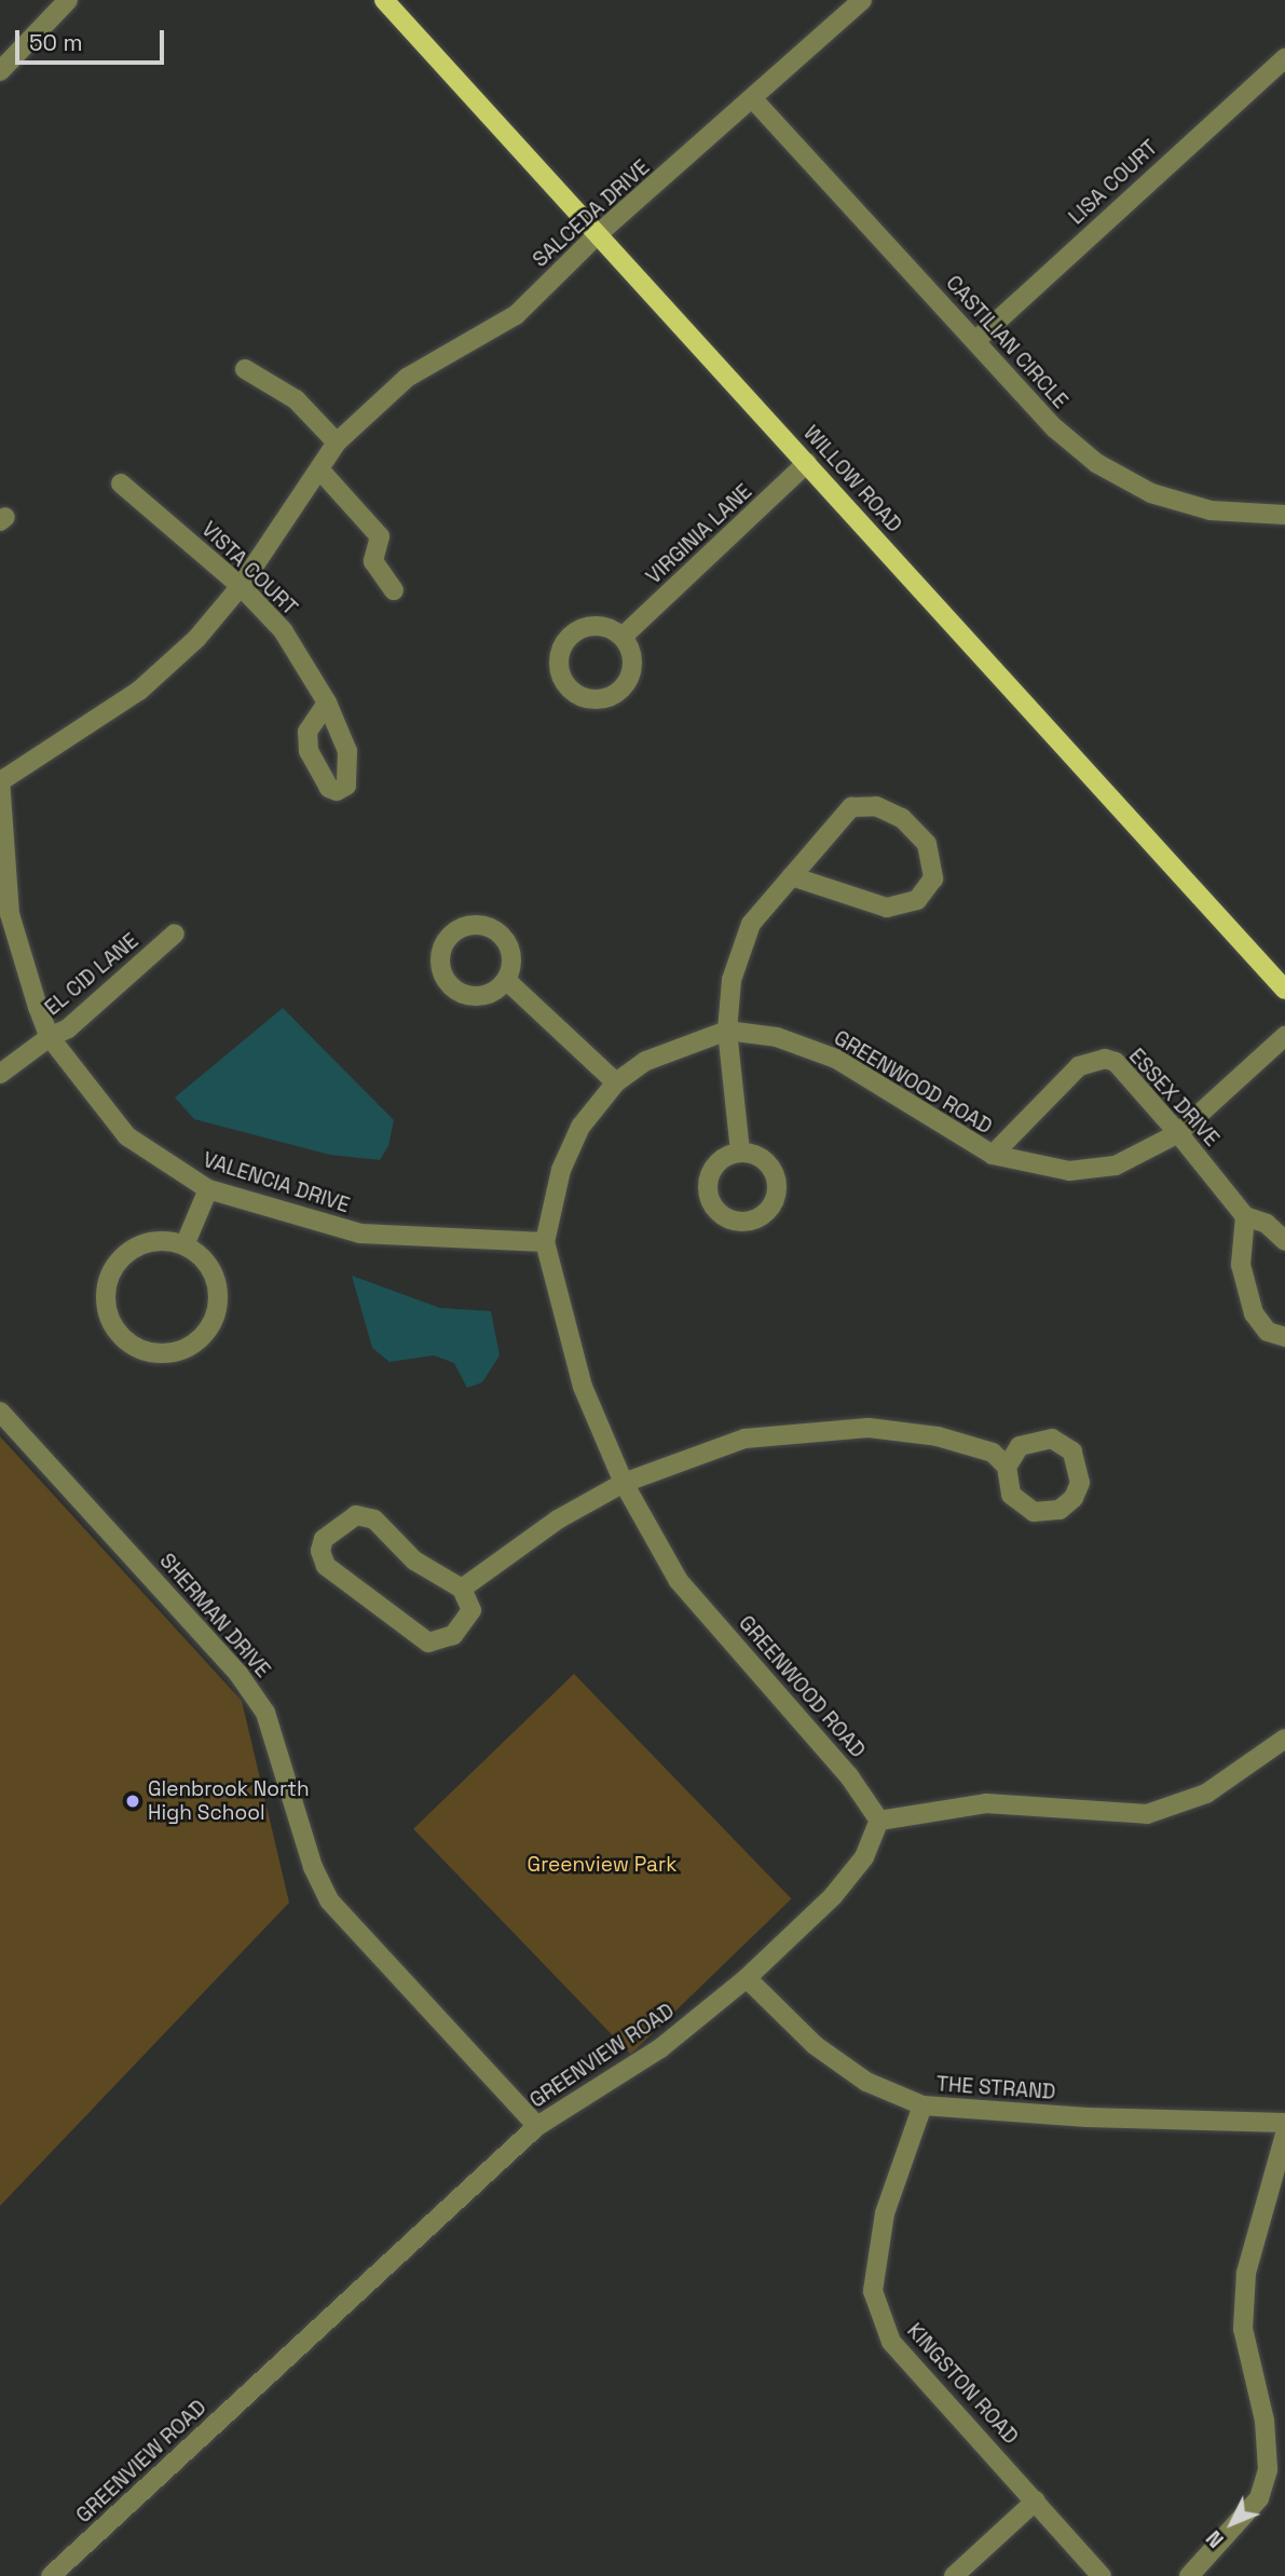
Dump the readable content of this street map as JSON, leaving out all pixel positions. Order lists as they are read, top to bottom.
{
  "streets": {
    "main road": ["WILLOW ROAD"],
    "street": [
      "LISA COURT",
      "SALCEDA DRIVE",
      "CASTILIAN CIRCLE",
      "VIRGINIA LANE",
      "VISTA COURT",
      "EL CID LANE",
      "GREENWOOD ROAD",
      "ESSEX DRIVE",
      "VALENCIA DRIVE",
      "SHERMAN DRIVE",
      "GREENVIEW ROAD",
      "THE STRAND",
      "KINGSTON ROAD"
    ]
  },
  "crossings": [
    ["LISA COURT", "CASTILIAN CIRCLE"],
    ["SALCEDA DRIVE", "CASTILIAN CIRCLE"],
    ["SALCEDA DRIVE", "WILLOW ROAD"],
    ["SALCEDA DRIVE", "VISTA COURT"],
    ["SALCEDA DRIVE", "VALENCIA DRIVE"],
    ["WILLOW ROAD", "VIRGINIA LANE"],
    ["EL CID LANE", "VALENCIA DRIVE"],
    ["GREENWOOD ROAD", "ESSEX DRIVE"],
    ["GREENWOOD ROAD", "VALENCIA DRIVE"],
    ["GREENWOOD ROAD", "GREENVIEW ROAD"],
    ["SHERMAN DRIVE", "GREENVIEW ROAD"],
    ["GREENVIEW ROAD", "THE STRAND"],
    ["THE STRAND", "KINGSTON ROAD"]
  ],
  "parks": ["Greenview Park"],
  "places": ["Glenbrook North High School"],
  "scale_bar": "50 m",
  "north": "bottom left"
}
